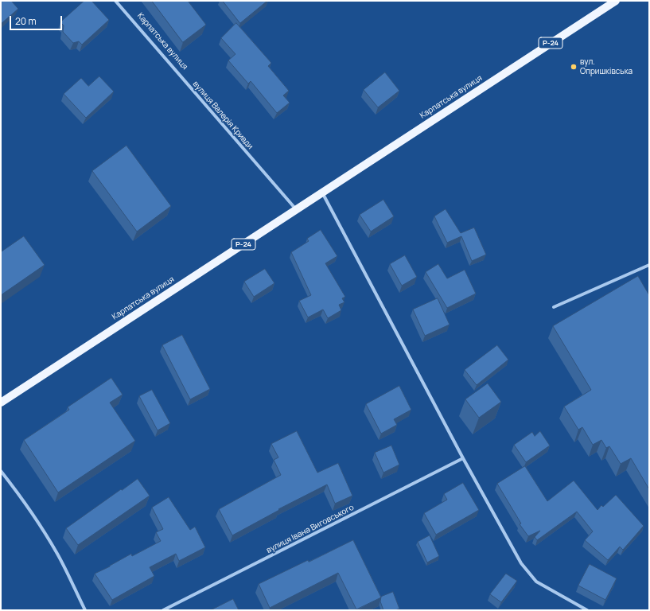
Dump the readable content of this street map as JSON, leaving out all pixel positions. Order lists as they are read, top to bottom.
{
  "streets": {
    "main road": ["Карпатська вулиця", "Р-24"],
    "street": ["вулиця Валерія Кривди", "вулиця Івана Виговського"]
  },
  "crossings": [
    ["Карпатська вулиця", "вулиця Валерія Кривди"]
  ],
  "places": ["вул. Опришківська"],
  "scale_bar": "20 m"
}
